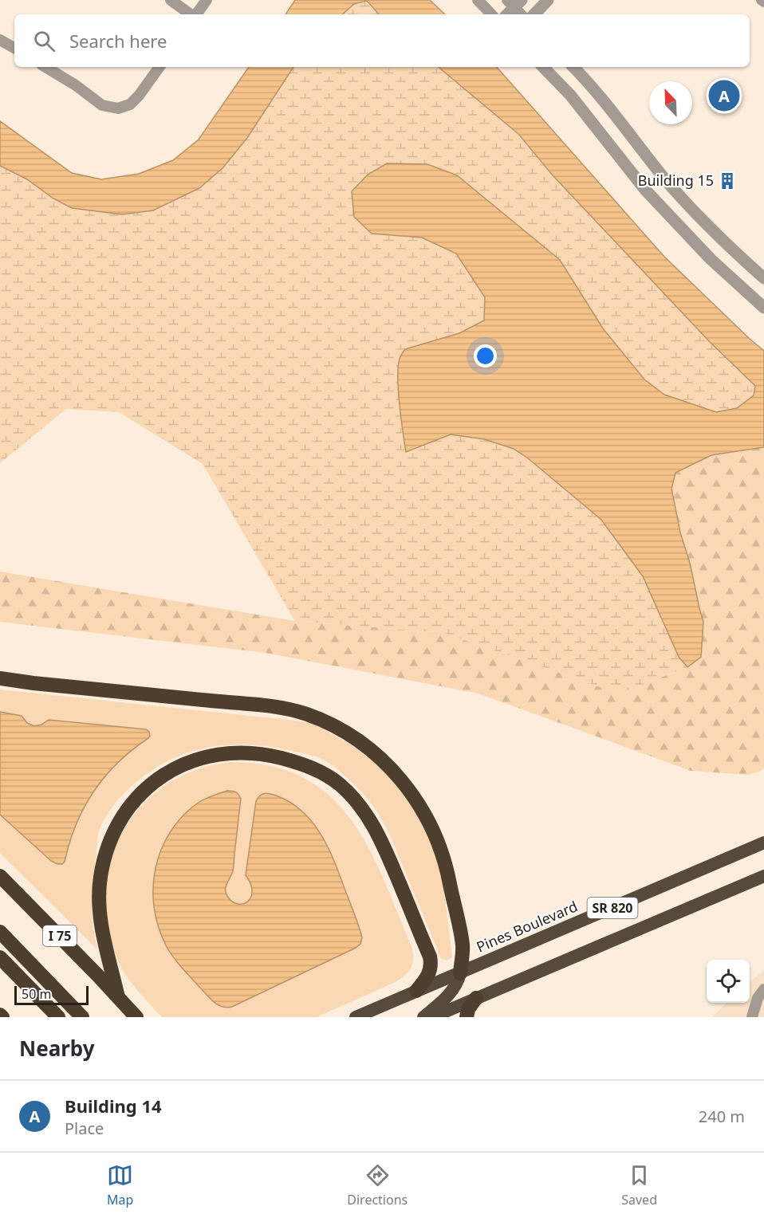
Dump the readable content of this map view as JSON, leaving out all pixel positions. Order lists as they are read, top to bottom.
{
  "streets": {
    "highway": ["SR 820", "Pines Boulevard", "I 75"]
  },
  "places": {
    "building": ["Building 15"]
  },
  "scale_bar": "50 m",
  "north": "top left",
  "page": {
    "search": "Search here",
    "pins": "A",
    "scale": "50 m",
    "heading": "Nearby",
    "list": [
      {
        "mark": "A",
        "name": "Building 14",
        "note": "Place",
        "value": "240 m"
      }
    ],
    "nav": ["Map", "Directions", "Saved"]
  }
}
